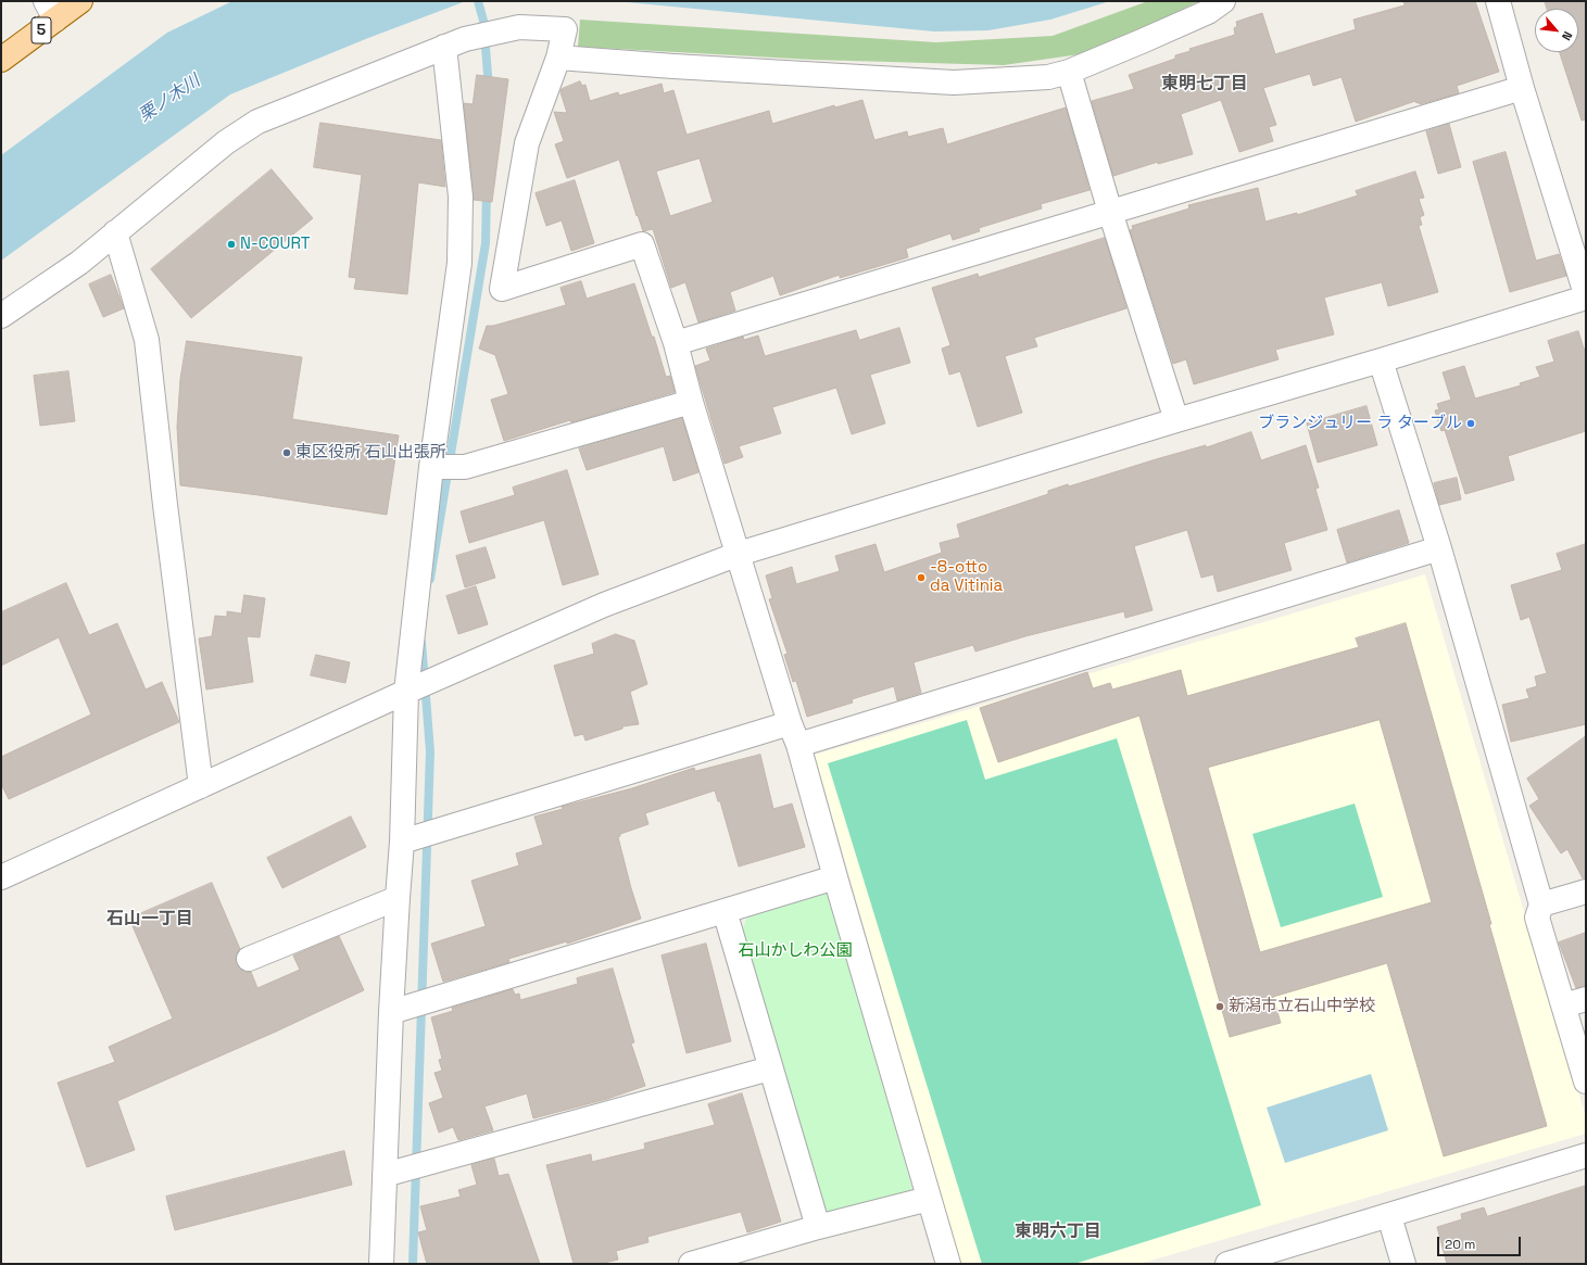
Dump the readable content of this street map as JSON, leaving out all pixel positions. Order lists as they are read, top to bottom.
{
  "streets": {
    "main road": ["5"]
  },
  "districts": ["東明七丁目", "石山一丁目", "東明六丁目"],
  "water": ["栗ノ木川"],
  "parks": ["石山かしわ公園"],
  "places": [
    "N-COURT",
    "ブランジュリー ラ ターブル",
    "東区役所 石山出張所",
    "-8-otto da Vitinia",
    "新潟市立石山中学校"
  ],
  "scale_bar": "20 m",
  "north": "bottom right"
}
